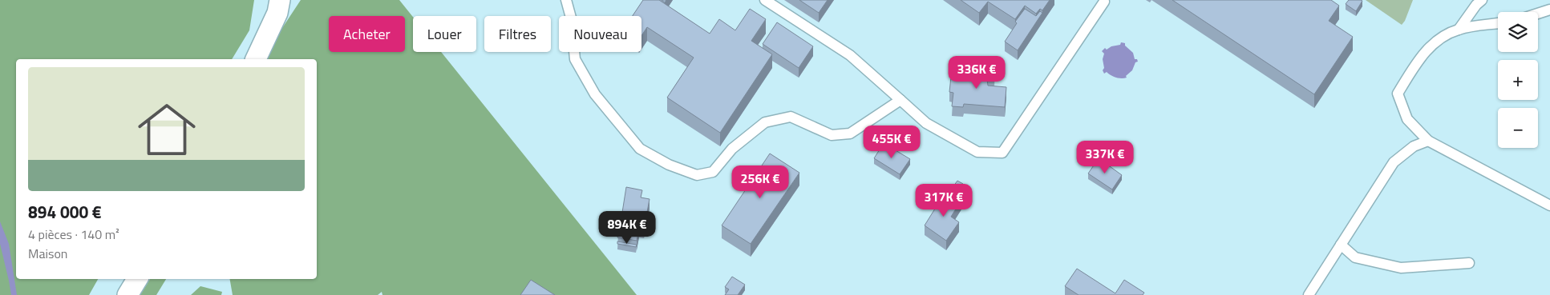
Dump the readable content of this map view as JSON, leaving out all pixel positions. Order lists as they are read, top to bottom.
{
  "page": {
    "map_buttons": ["+", "−"],
    "chip": [
      "Acheter",
      "Louer",
      "Filtres",
      "Nouveau"
    ],
    "price": [
      "336K €",
      "455K €",
      "337K €",
      "256K €",
      "317K €",
      "894K €"
    ],
    "list": [
      {
        "name": "894 000 €",
        "note": "4 pièces · 140 m² · Maison"
      }
    ]
  }
}
